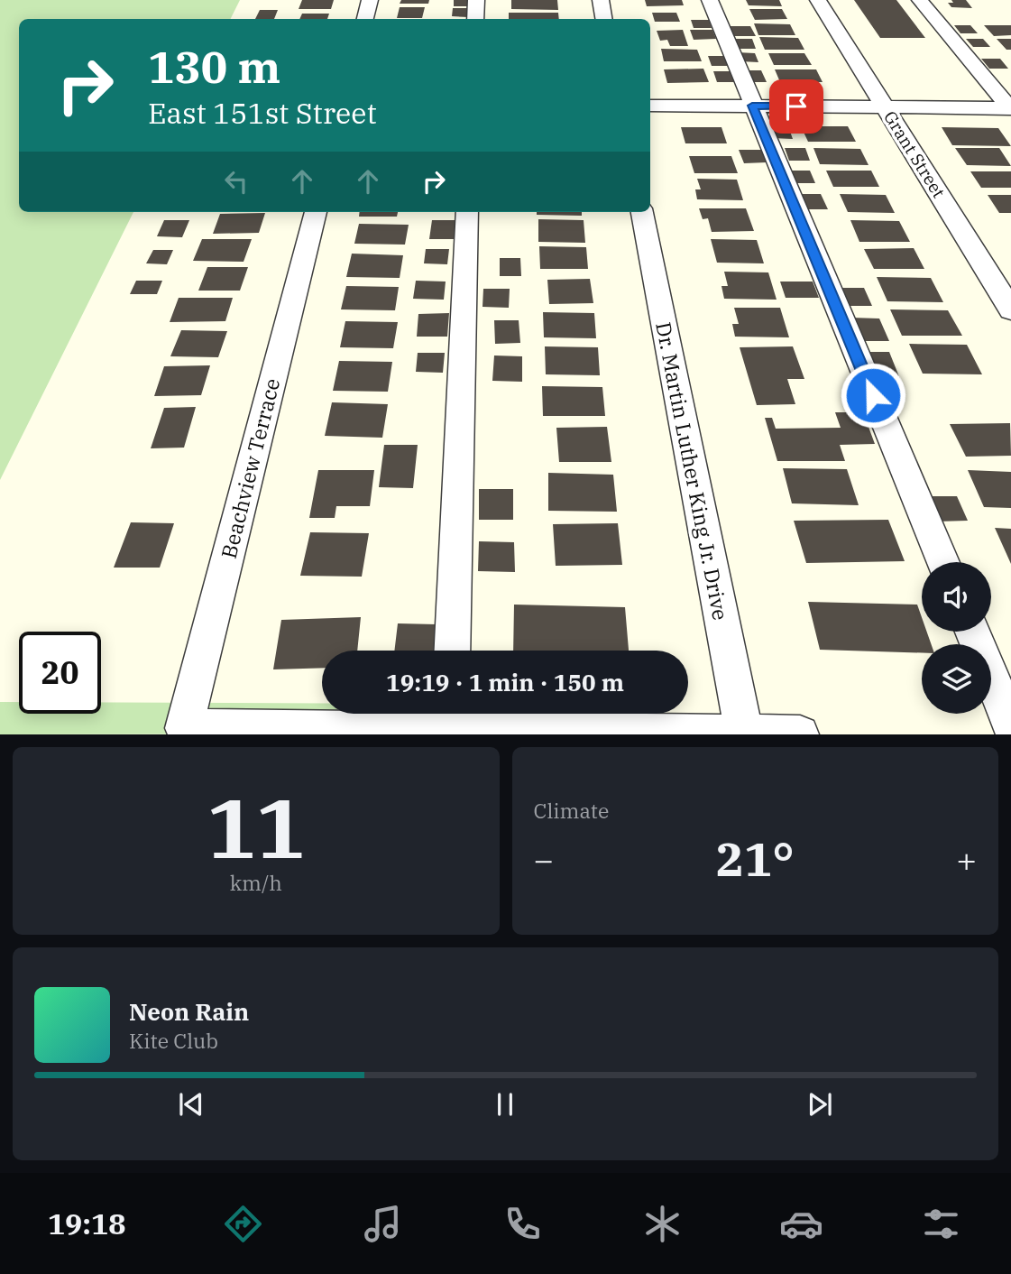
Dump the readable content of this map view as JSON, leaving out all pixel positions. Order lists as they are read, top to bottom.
{
  "streets": {
    "street": ["Grant Street", "Beachview Terrace", "Dr. Martin Luther King Jr. Drive"]
  },
  "page": {
    "turn": ["130 m", "East 151st Street"],
    "limit": "20",
    "trip": "19:19 · 1 min · 150 m",
    "tile": [
      ["11", "km/h"],
      "Climate"
    ],
    "heat": ["−", "21°", "+"],
    "song": ["Neon Rain", "Kite Club"],
    "tabs": "19:18"
  }
}
